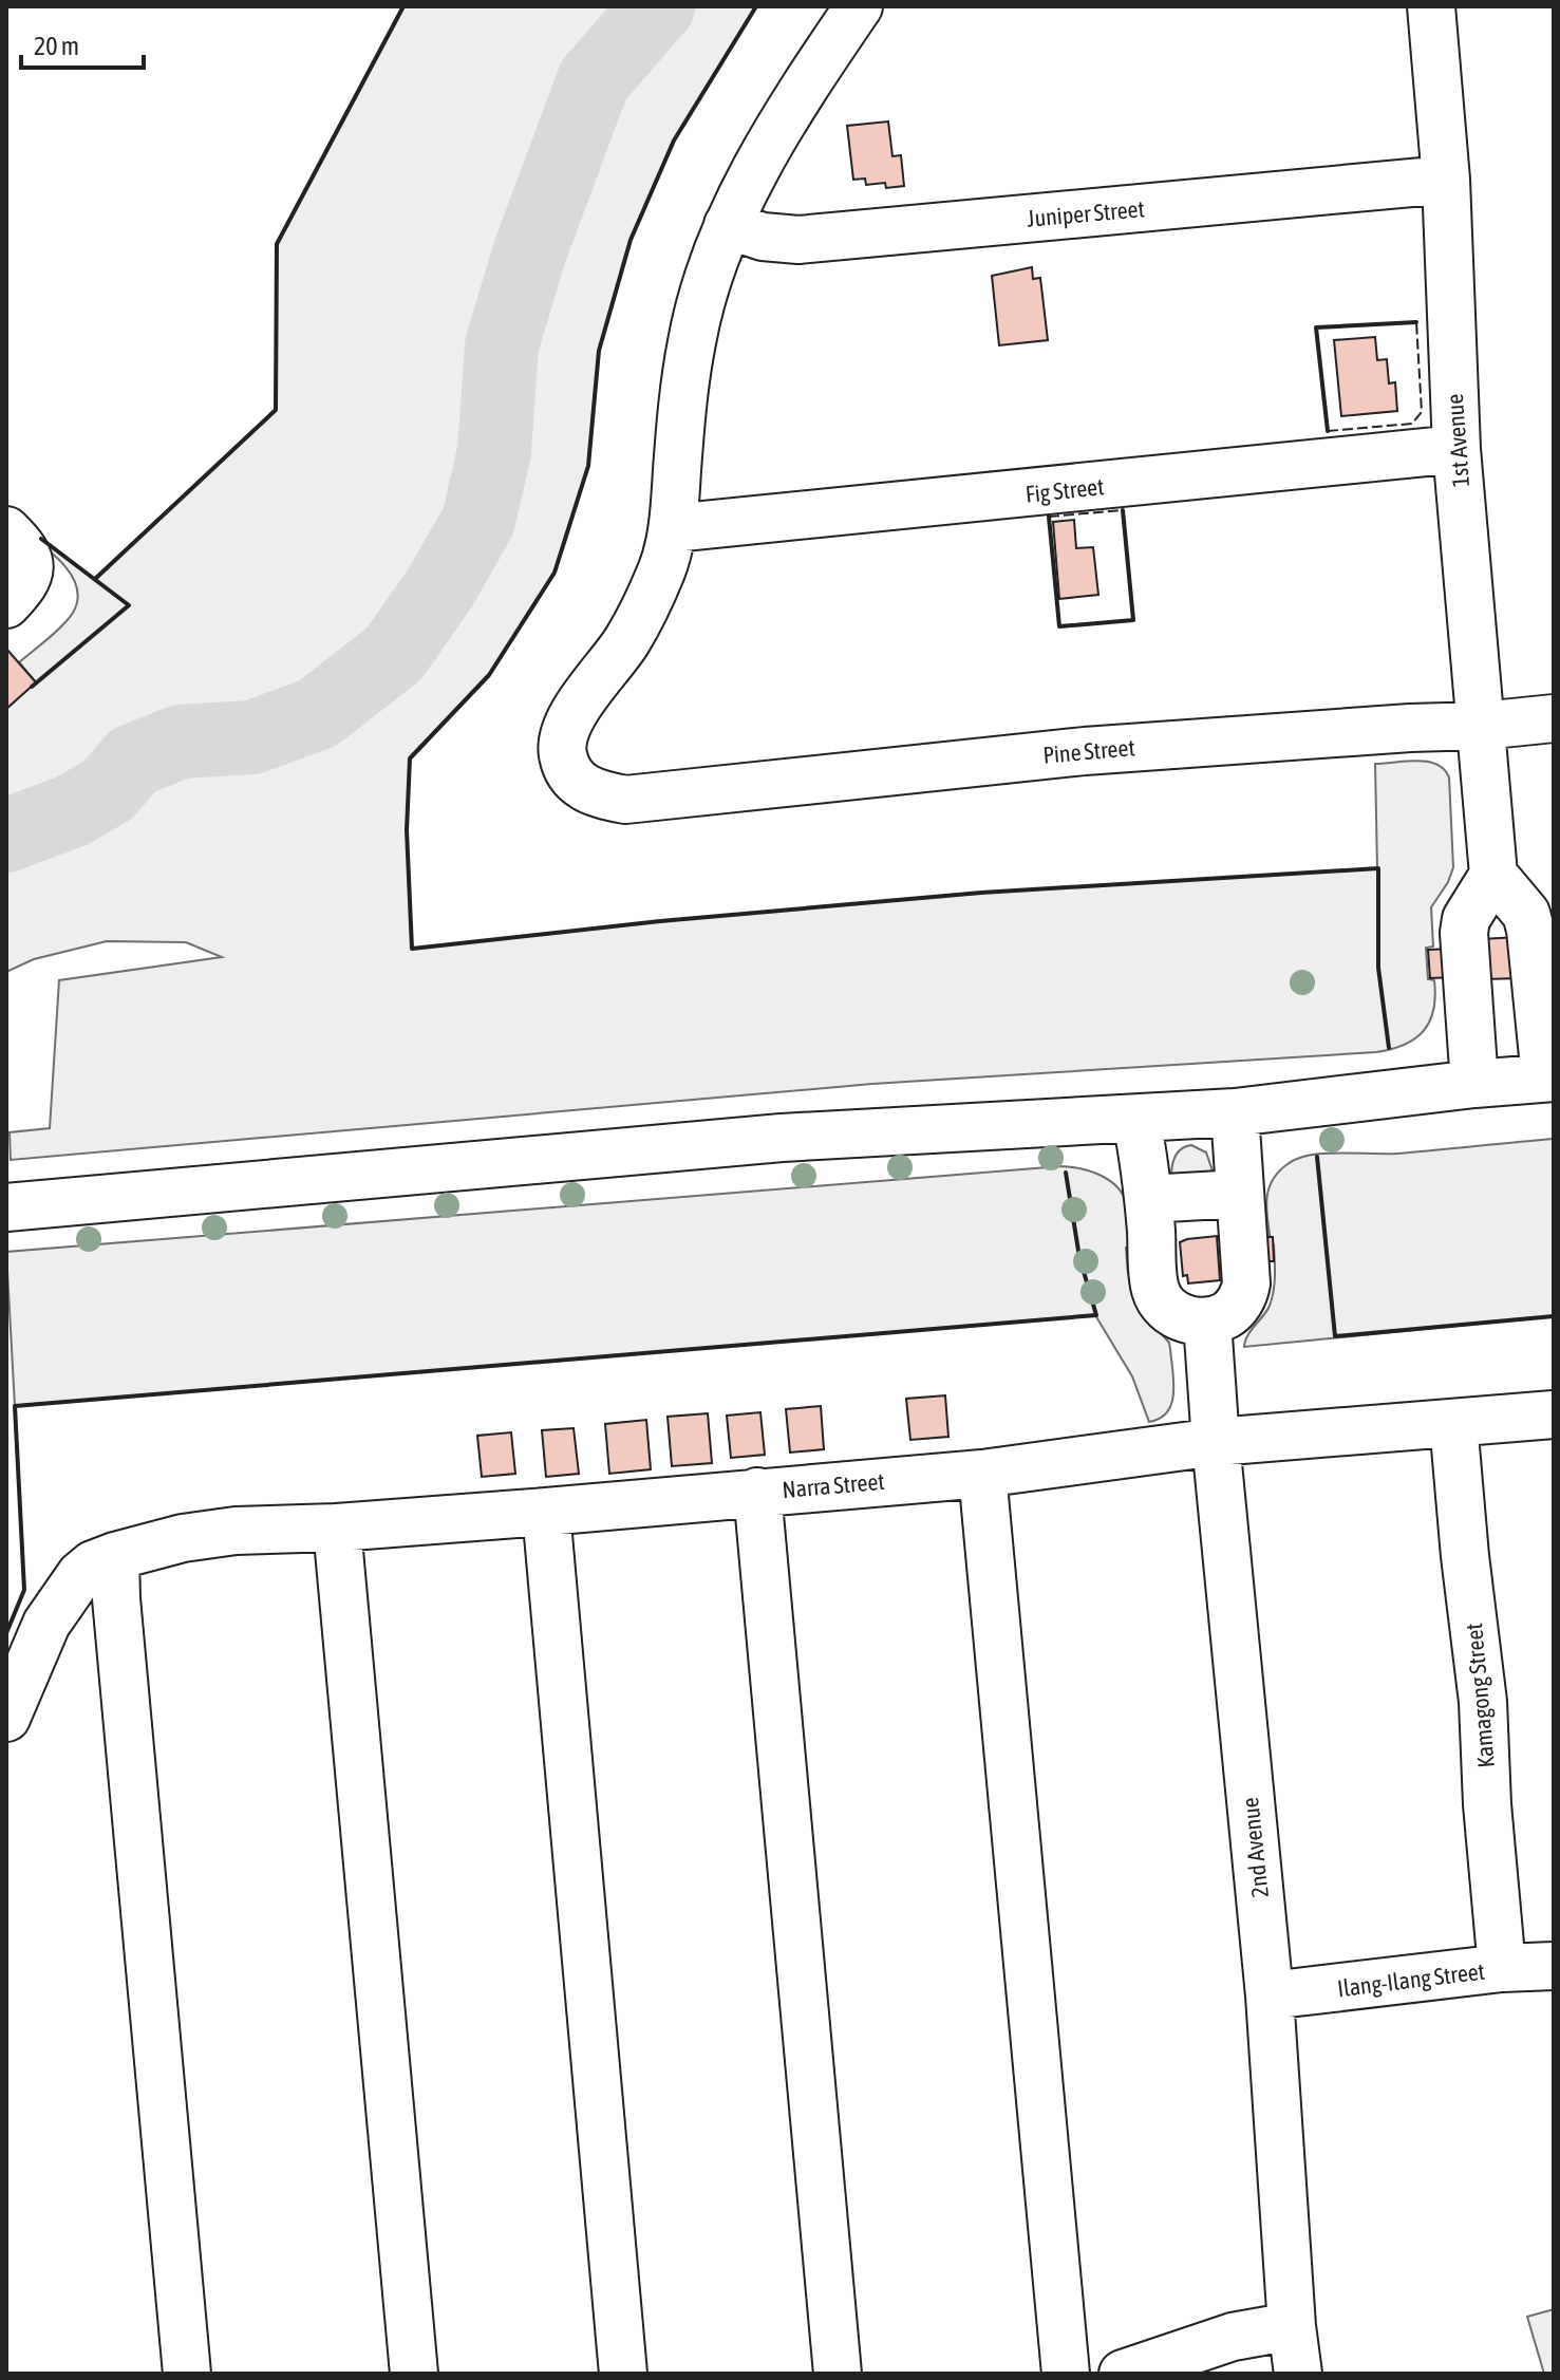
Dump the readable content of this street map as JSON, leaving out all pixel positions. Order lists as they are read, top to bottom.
{
  "streets": {
    "street": [
      "Juniper Street",
      "1st Avenue",
      "Fig Street",
      "Pine Street",
      "Narra Street",
      "Kamagong Street",
      "2nd Avenue",
      "Ilang-Ilang Street"
    ]
  },
  "crossings": [
    ["Juniper Street", "1st Avenue"],
    ["1st Avenue", "Fig Street"],
    ["1st Avenue", "Pine Street"],
    ["Fig Street", "Pine Street"],
    ["Narra Street", "Kamagong Street"],
    ["Narra Street", "2nd Avenue"],
    ["Kamagong Street", "Ilang-Ilang Street"],
    ["2nd Avenue", "Ilang-Ilang Street"]
  ],
  "scale_bar": "20 m"
}
